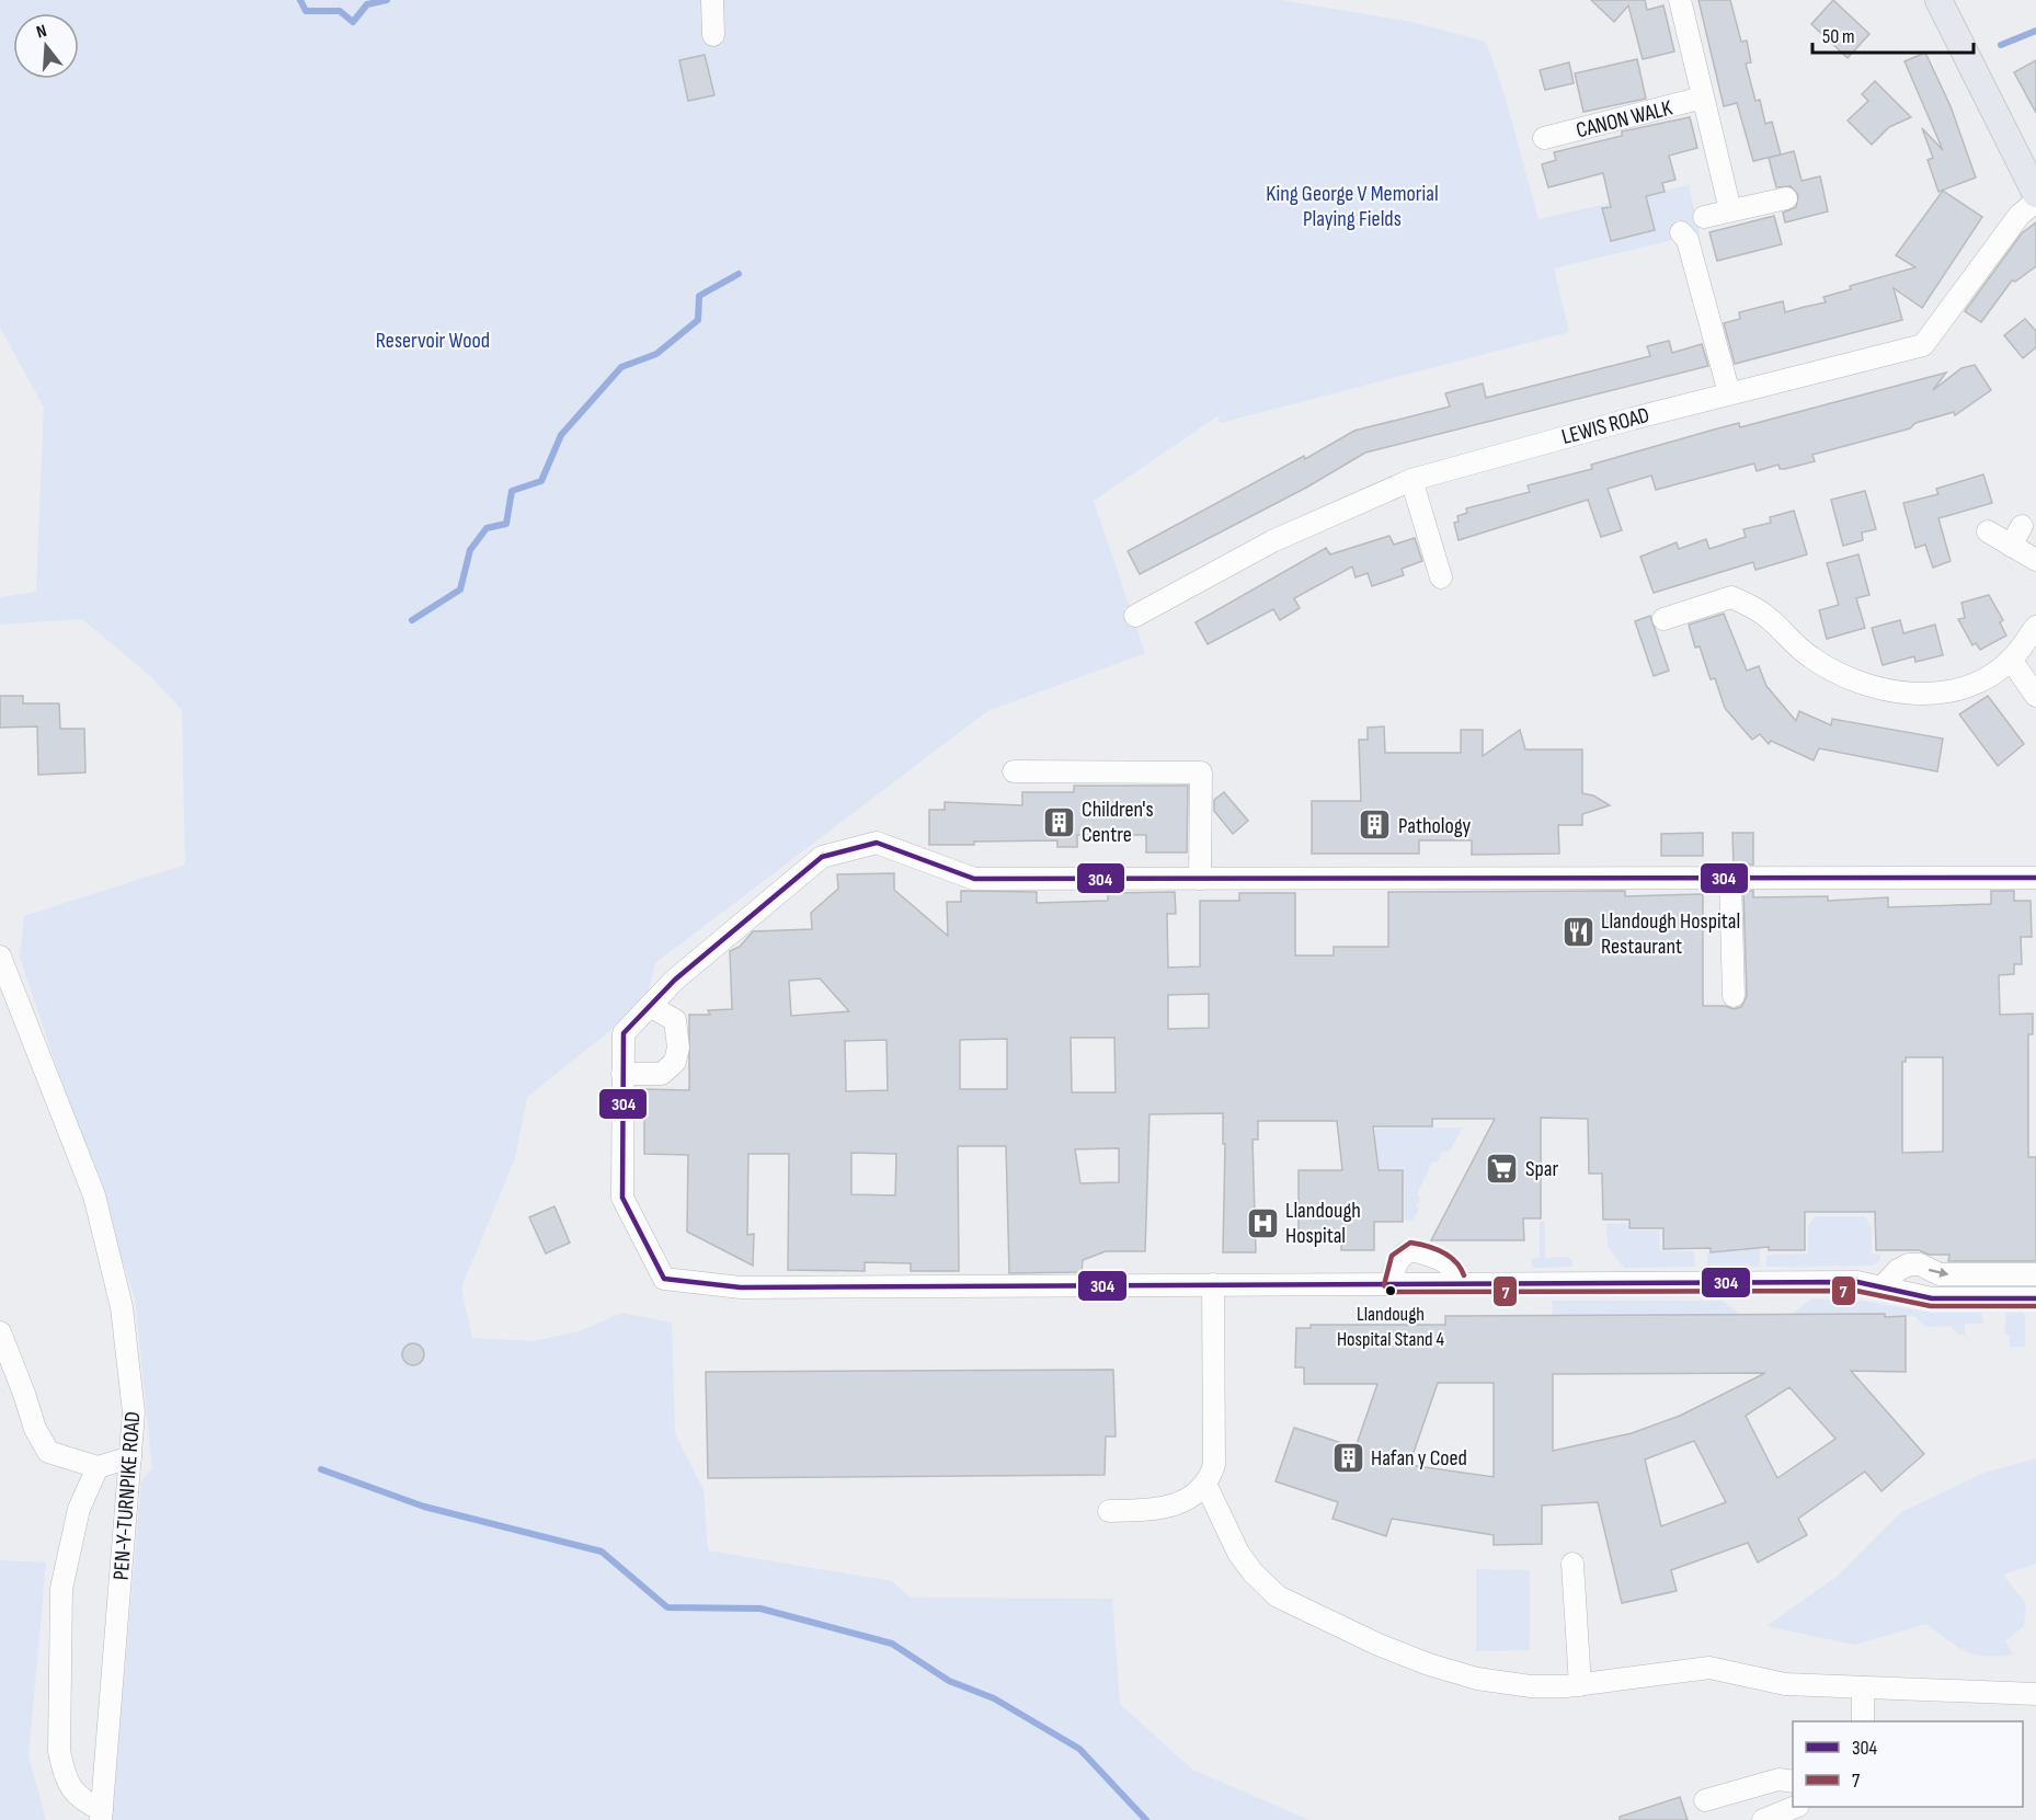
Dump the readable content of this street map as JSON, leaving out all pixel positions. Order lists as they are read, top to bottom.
{
  "streets": {
    "street": ["CANON WALK", "LEWIS ROAD", "PEN-Y-TURNPIKE ROAD"]
  },
  "parks": ["King George V Memorial Playing Fields", "Reservoir Wood"],
  "places": {
    "building": ["Children's Centre", "Pathology", "Hafan y Coed"],
    "restaurant": ["Llandough Hospital Restaurant"],
    "supermarket": ["Spar"],
    "hospital": ["Llandough Hospital"],
    "other": ["Llandough Hospital Stand 4"]
  },
  "lines": ["transit line 304", "transit line 7"],
  "legend": ["304", "7"],
  "scale_bar": "50 m",
  "north": "top"
}
